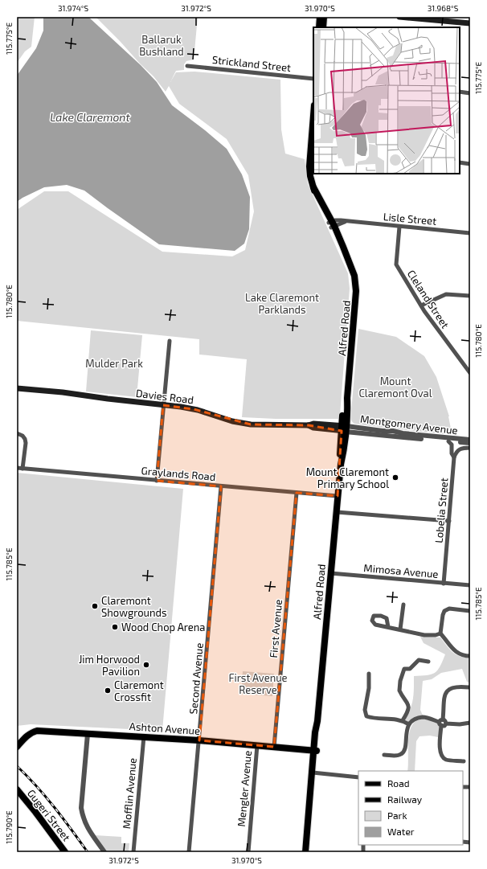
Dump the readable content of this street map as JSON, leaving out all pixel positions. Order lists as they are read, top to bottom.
{
  "streets": {
    "main road": [
      "Alfred Road",
      "Davies Road",
      "Ashton Avenue",
      "Gugeri Street"
    ],
    "street": [
      "Strickland Street",
      "Lisle Street",
      "Cleland Street",
      "Montgomery Avenue",
      "Graylands Road",
      "Lobelia Street",
      "Mimosa Avenue",
      "First Avenue",
      "Second Avenue",
      "Mengler Avenue",
      "Mofflin Avenue"
    ]
  },
  "crossings": [
    ["Lisle Street", "Cleland Street"],
    ["Lisle Street", "Alfred Road"],
    ["Alfred Road", "Davies Road"],
    ["Alfred Road", "Montgomery Avenue"],
    ["Alfred Road", "Graylands Road"],
    ["Alfred Road", "Mimosa Avenue"],
    ["Alfred Road", "Ashton Avenue"],
    ["Davies Road", "Montgomery Avenue"],
    ["Montgomery Avenue", "Lobelia Street"],
    ["Graylands Road", "First Avenue"],
    ["Graylands Road", "Second Avenue"],
    ["Lobelia Street", "Mimosa Avenue"],
    ["First Avenue", "Ashton Avenue"],
    ["Second Avenue", "Ashton Avenue"],
    ["Ashton Avenue", "Mengler Avenue"],
    ["Ashton Avenue", "Mofflin Avenue"]
  ],
  "water": ["Lake Claremont"],
  "parks": [
    "Ballaruk Bushland",
    "Lake Claremont Parklands",
    "Mulder Park",
    "Mount Claremont Oval",
    "First Avenue Reserve"
  ],
  "places": [
    "Mount Claremont Primary School",
    "Claremont Showgrounds",
    "Wood Chop Arena",
    "Jim Horwood Pavilion",
    "Claremont Crossfit"
  ],
  "legend": [
    "Road",
    "Railway",
    "Park",
    "Water"
  ],
  "coordinates": [
    "31.974°S",
    "31.972°S",
    "31.970°S",
    "31.968°S",
    "115.775°E",
    "115.780°E",
    "115.785°E",
    "115.790°E"
  ]
}
